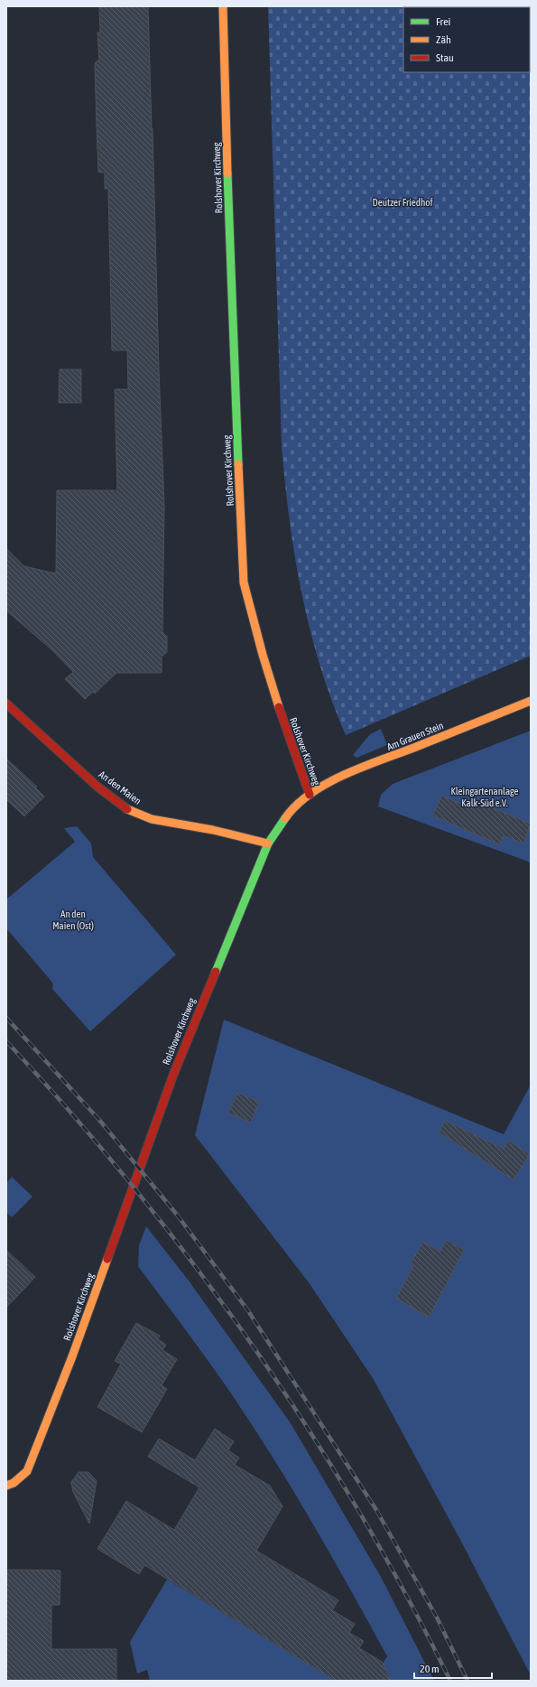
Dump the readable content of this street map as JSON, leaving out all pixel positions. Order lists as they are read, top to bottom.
{
  "streets": {
    "street": ["Rolshover Kirchweg", "Am Grauen Stein", "An den Maien"]
  },
  "crossings": [
    ["Rolshover Kirchweg", "Am Grauen Stein"],
    ["Rolshover Kirchweg", "An den Maien"]
  ],
  "parks": ["Deutzer Friedhof", "Kleingartenanlage Kalk-Süd e.V.", "An den Maien (Ost)"],
  "legend": ["Frei", "Zäh", "Stau"],
  "scale_bar": "20 m"
}
